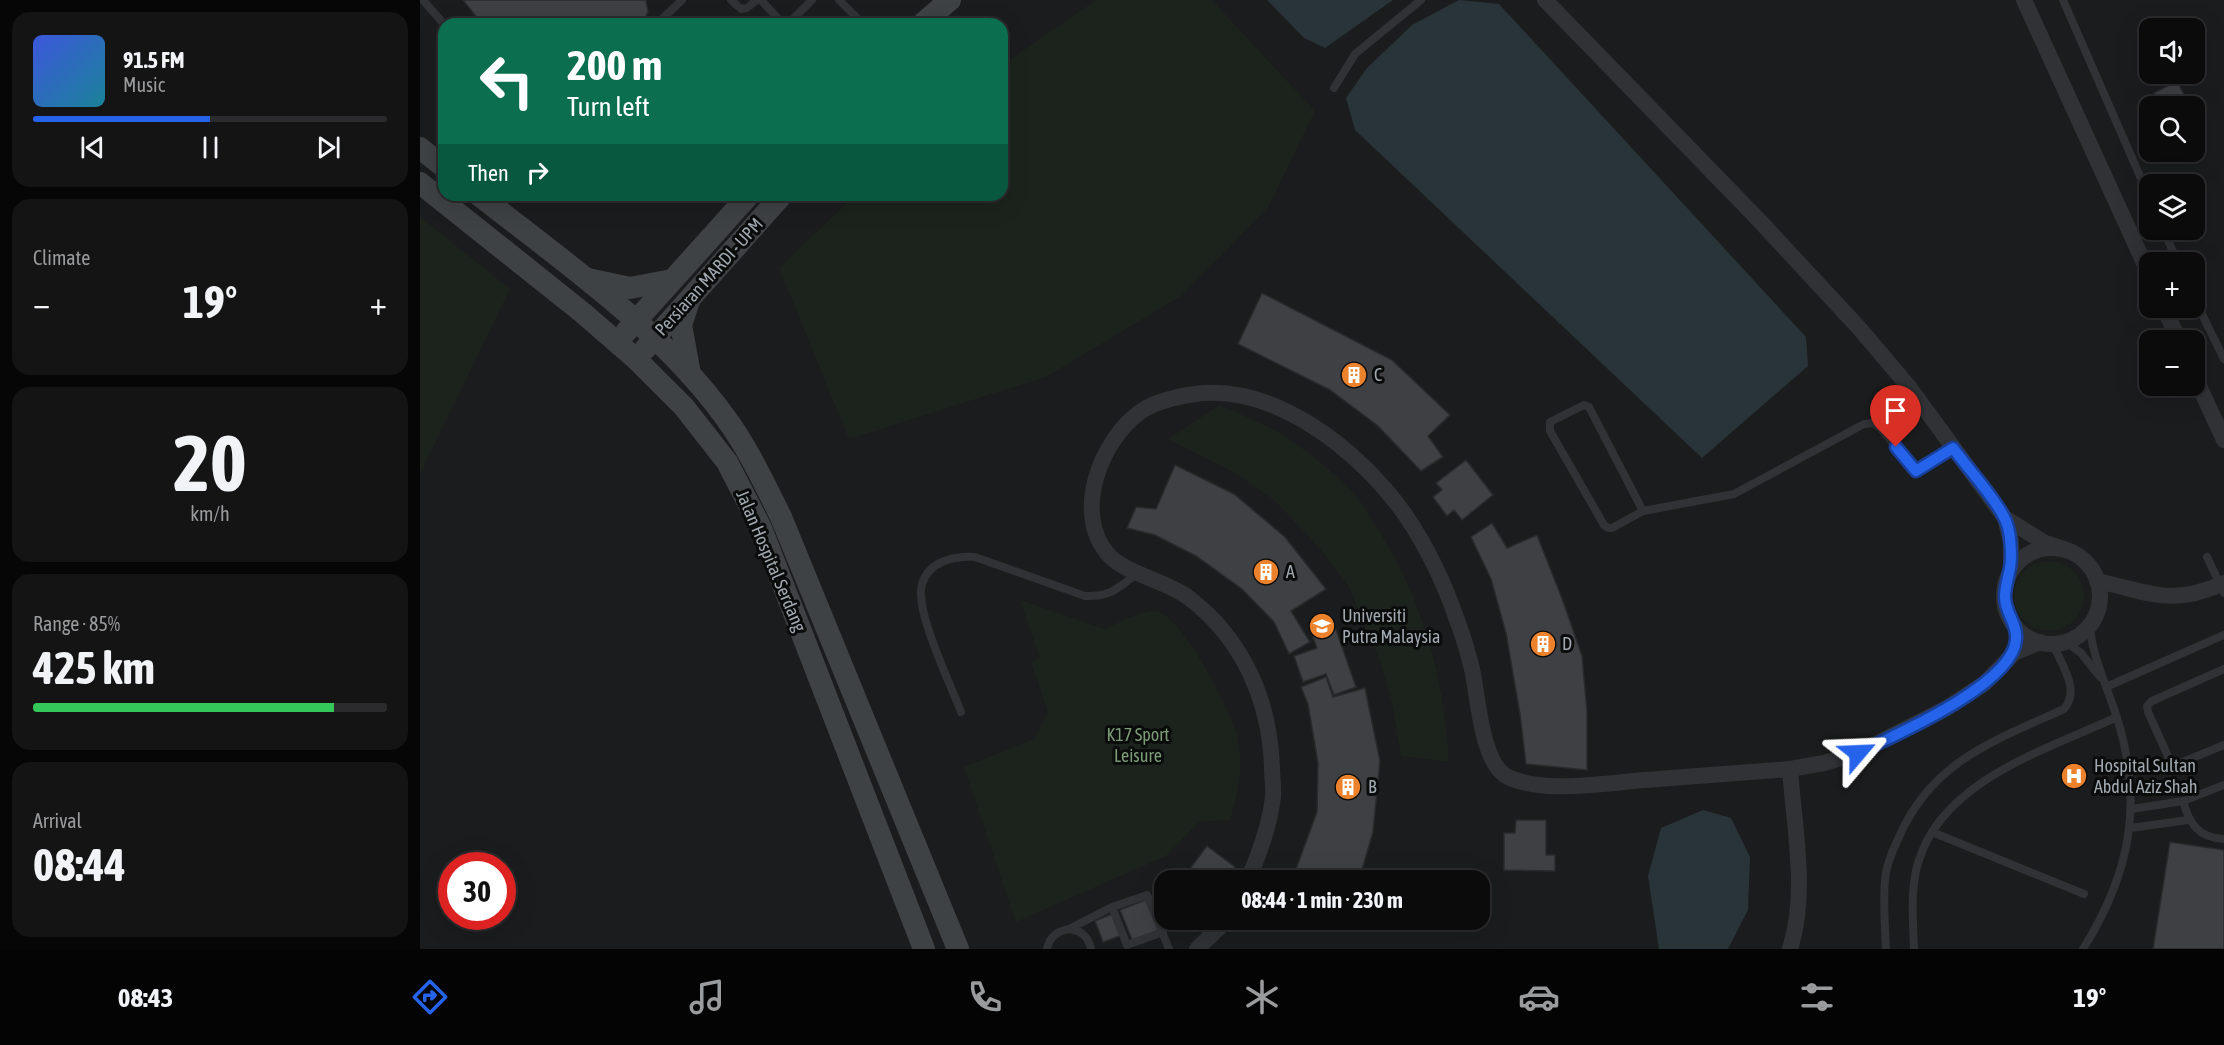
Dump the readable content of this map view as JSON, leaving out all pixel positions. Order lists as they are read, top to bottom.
{
  "streets": {
    "main road": ["Persiaran MARDI - UPM", "Jalan Hospital Serdang"]
  },
  "crossings": [
    ["Persiaran MARDI - UPM", "Jalan Hospital Serdang"]
  ],
  "parks": ["K17 Sport Leisure"],
  "places": {
    "building": [
      "C",
      "A",
      "D",
      "B"
    ],
    "school or university": ["Universiti Putra Malaysia"],
    "hospital": ["Hospital Sultan Abdul Aziz Shah"]
  },
  "page": {
    "map_buttons": ["+", "−"],
    "turn": ["200 m", "Turn left"],
    "song": ["91.5 FM", "Music"],
    "then": "Then",
    "tile": [
      "Climate",
      ["20", "km/h"],
      ["Range · 85%", "425 km"],
      ["Arrival", "08:44"]
    ],
    "heat": ["−", "19°", "+"],
    "limit": "30",
    "trip": "08:44 · 1 min · 230 m",
    "tabs": ["08:43", "19°"]
  }
}
